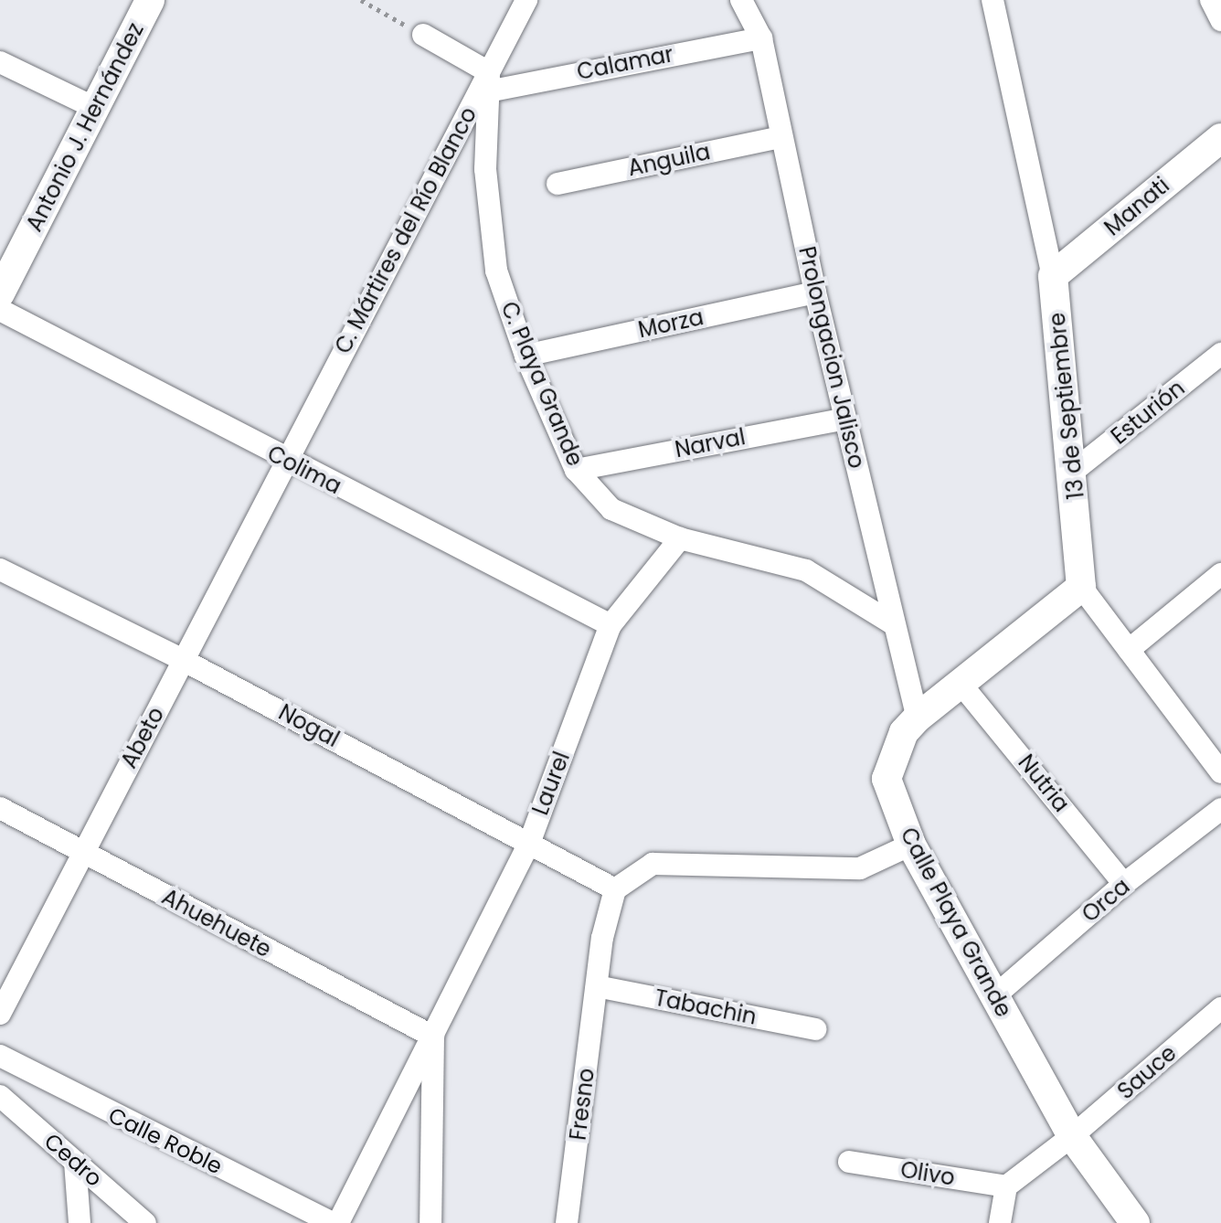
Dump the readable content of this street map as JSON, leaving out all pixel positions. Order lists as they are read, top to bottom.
{
  "streets": {
    "street": [
      "Calamar",
      "Antonio J. Hernández",
      "Anguila",
      "Manati",
      "C. Mártires del Río Blanco",
      "Morza",
      "Prolongacion Jalisco",
      "C. Playa Grande",
      "13 de Septiembre",
      "Esturión",
      "Narval",
      "Colima",
      "Nogal",
      "Abeto",
      "Laurel",
      "Nutria",
      "Orca",
      "Calle Playa Grande",
      "Ahuehuete",
      "Tabachin",
      "Sauce",
      "Fresno",
      "Calle Roble",
      "Cedro",
      "Olivo"
    ]
  },
  "crossings": [
    ["Calamar", "C. Mártires del Río Blanco"],
    ["Calamar", "Prolongacion Jalisco"],
    ["Calamar", "C. Playa Grande"],
    ["Anguila", "Prolongacion Jalisco"],
    ["Manati", "13 de Septiembre"],
    ["C. Mártires del Río Blanco", "C. Playa Grande"],
    ["C. Mártires del Río Blanco", "Colima"],
    ["C. Mártires del Río Blanco", "Abeto"],
    ["Morza", "Prolongacion Jalisco"],
    ["Morza", "C. Playa Grande"],
    ["Prolongacion Jalisco", "C. Playa Grande"],
    ["Prolongacion Jalisco", "Narval"],
    ["Prolongacion Jalisco", "Calle Playa Grande"],
    ["C. Playa Grande", "Narval"],
    ["C. Playa Grande", "Laurel"],
    ["13 de Septiembre", "Esturión"],
    ["13 de Septiembre", "Calle Playa Grande"],
    ["Colima", "Abeto"],
    ["Colima", "Laurel"],
    ["Nogal", "Abeto"],
    ["Nogal", "Laurel"],
    ["Abeto", "Ahuehuete"],
    ["Laurel", "Ahuehuete"],
    ["Laurel", "Calle Roble"],
    ["Nutria", "Orca"],
    ["Nutria", "Calle Playa Grande"],
    ["Orca", "Calle Playa Grande"],
    ["Calle Playa Grande", "Sauce"],
    ["Tabachin", "Fresno"],
    ["Sauce", "Olivo"]
  ]
}
